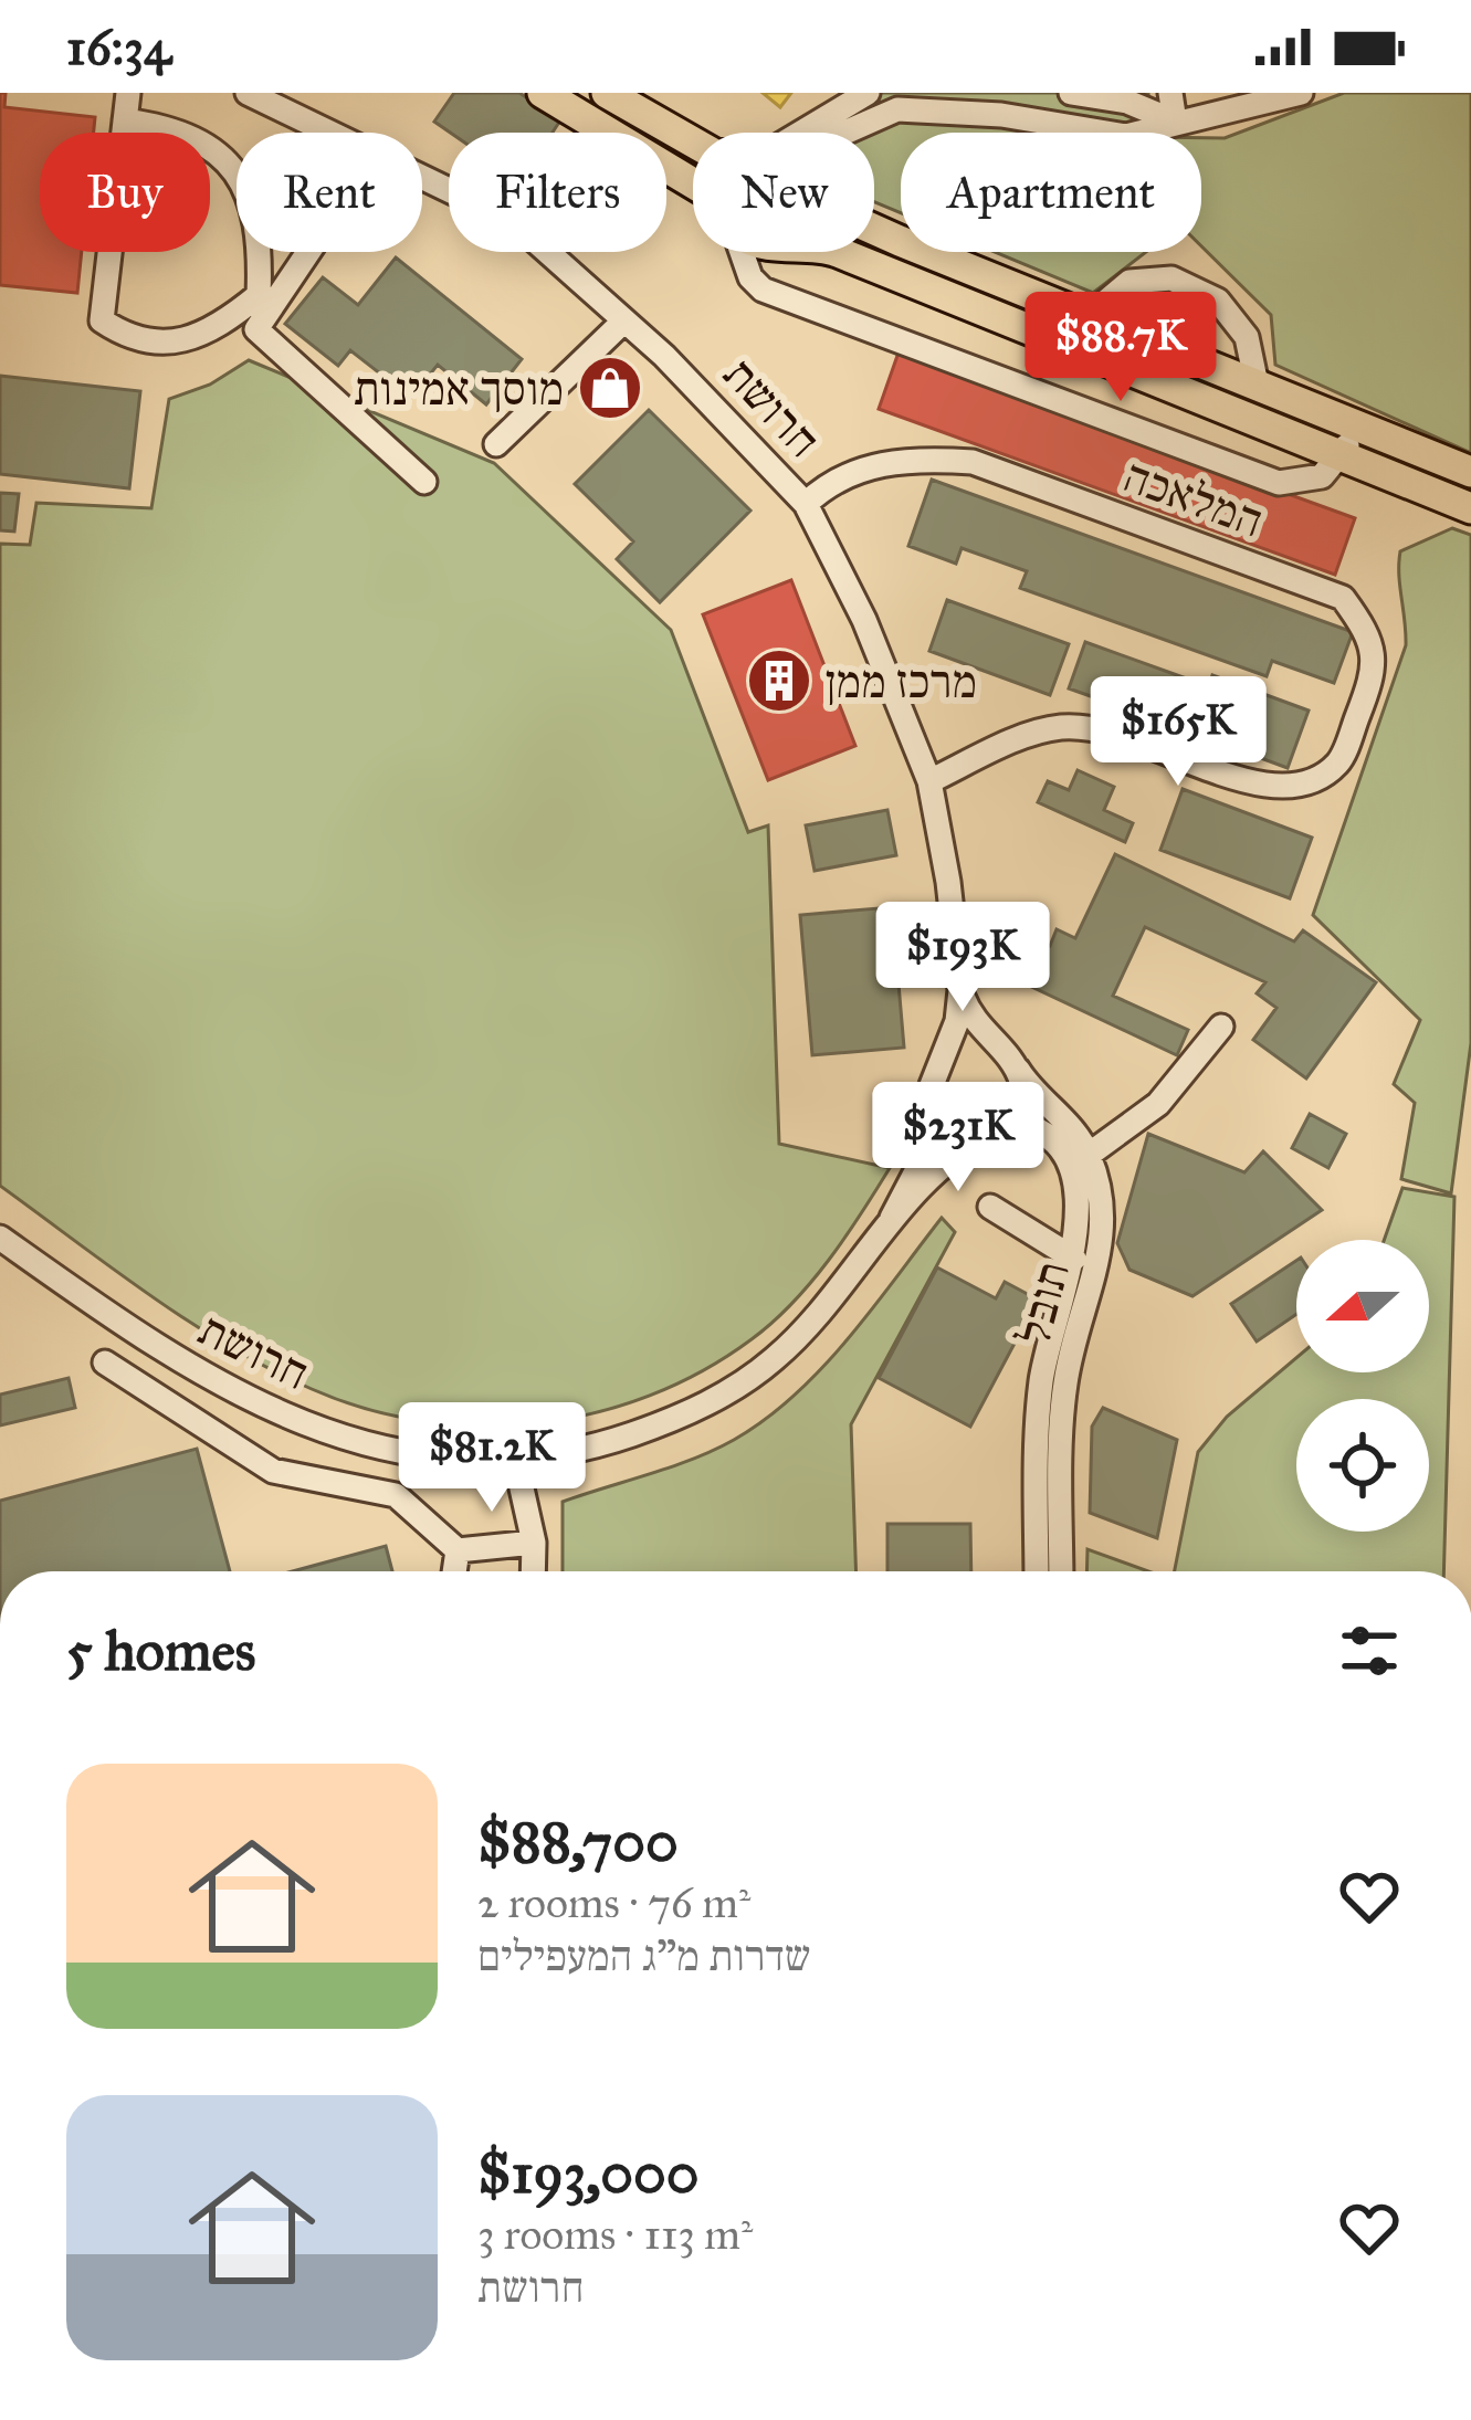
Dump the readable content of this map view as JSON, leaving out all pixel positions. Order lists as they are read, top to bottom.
{
  "streets": {
    "street": ["חרושת", "המלאכה", "תובל"]
  },
  "crossings": [
    ["חרושת", "המלאכה"],
    ["חרושת", "תובל"]
  ],
  "places": {
    "shop": ["מוסך אמינות"],
    "building": ["מרכז ממן"]
  },
  "north": "left",
  "page": {
    "status": "16:34",
    "chip": [
      "Buy",
      "Rent",
      "Filters",
      "New",
      "Apartment"
    ],
    "price": [
      "$88.7K",
      "$165K",
      "$193K",
      "$231K",
      "$81.2K"
    ],
    "heading": "5 homes",
    "list": [
      {
        "name": "$88,700",
        "note": "2 rooms · 76 m² · שדרות מ\"ג המעפילים"
      },
      {
        "name": "$193,000",
        "note": "3 rooms · 113 m² · חרושת"
      }
    ]
  }
}
